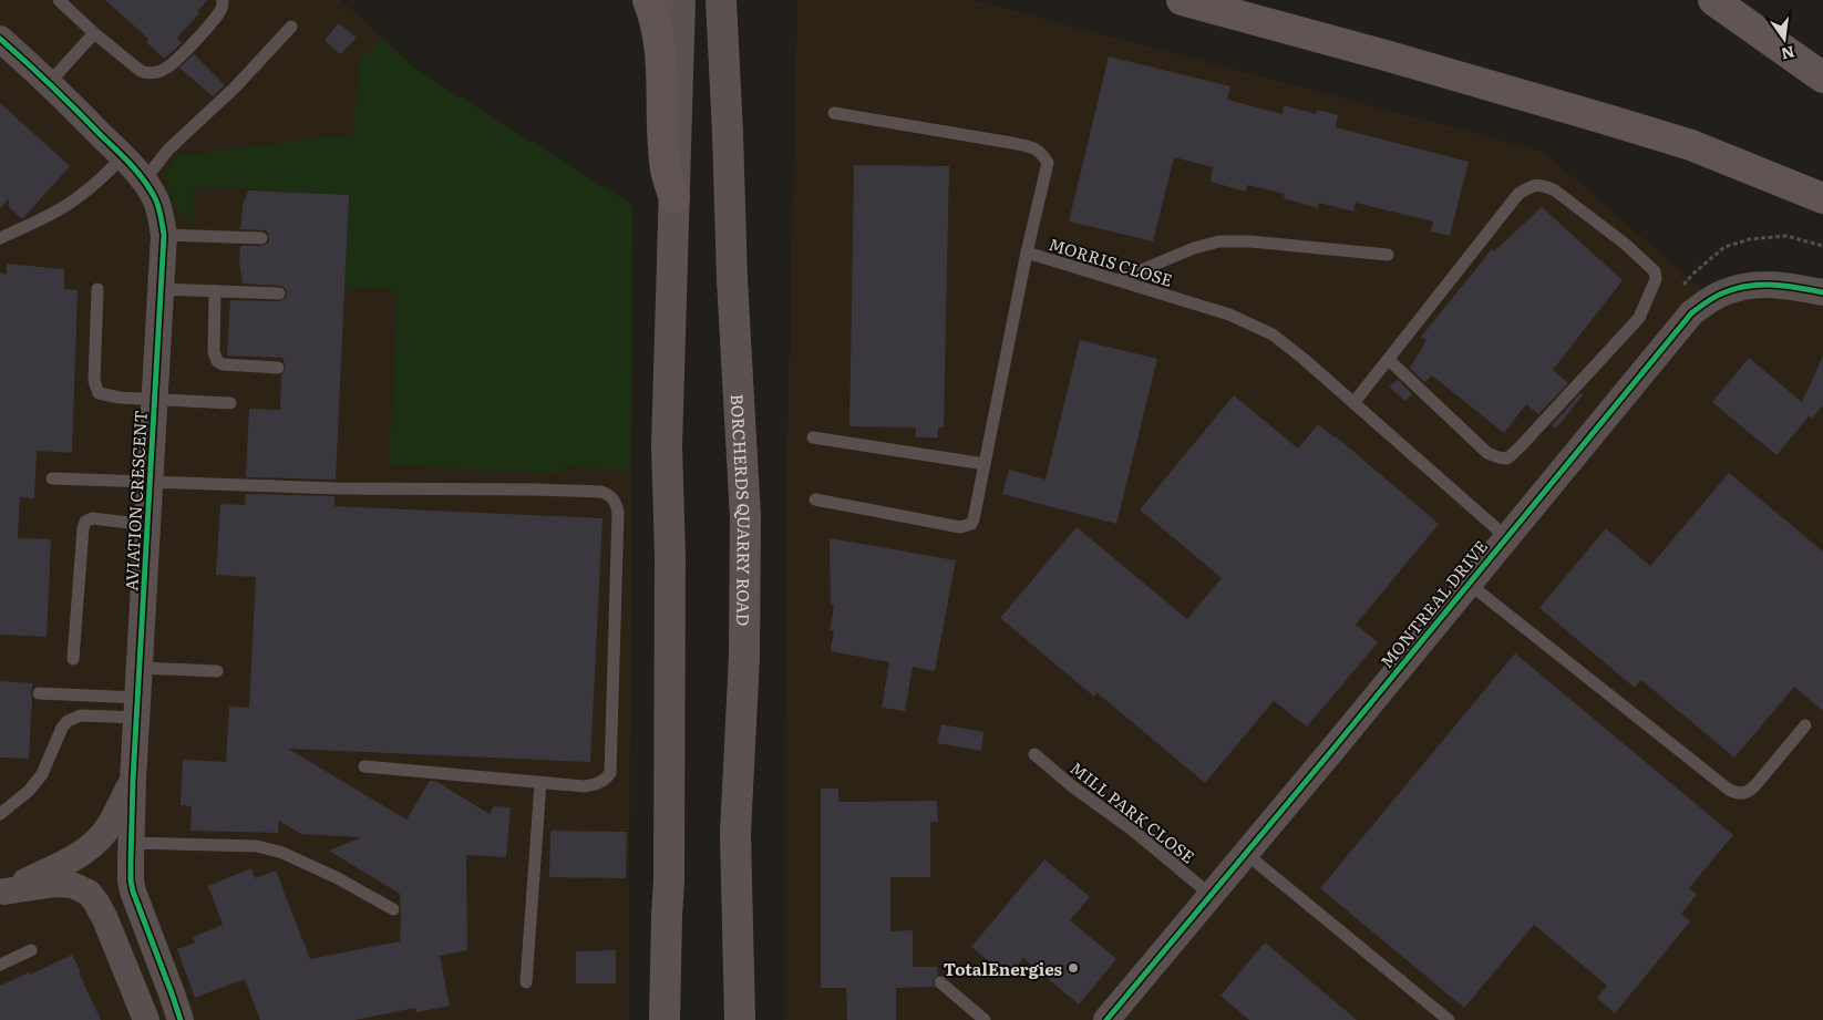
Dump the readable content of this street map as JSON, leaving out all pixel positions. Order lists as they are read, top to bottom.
{
  "streets": {
    "main road": ["BORCHERDS QUARRY ROAD"],
    "street": ["AVIATION CRESCENT", "MONTREAL DRIVE"],
    "lane": ["MORRIS CLOSE", "MILL PARK CLOSE"]
  },
  "crossings": [
    ["MORRIS CLOSE", "MONTREAL DRIVE"],
    ["MONTREAL DRIVE", "MILL PARK CLOSE"]
  ],
  "places": ["TotalEnergies"],
  "north": "bottom"
}
